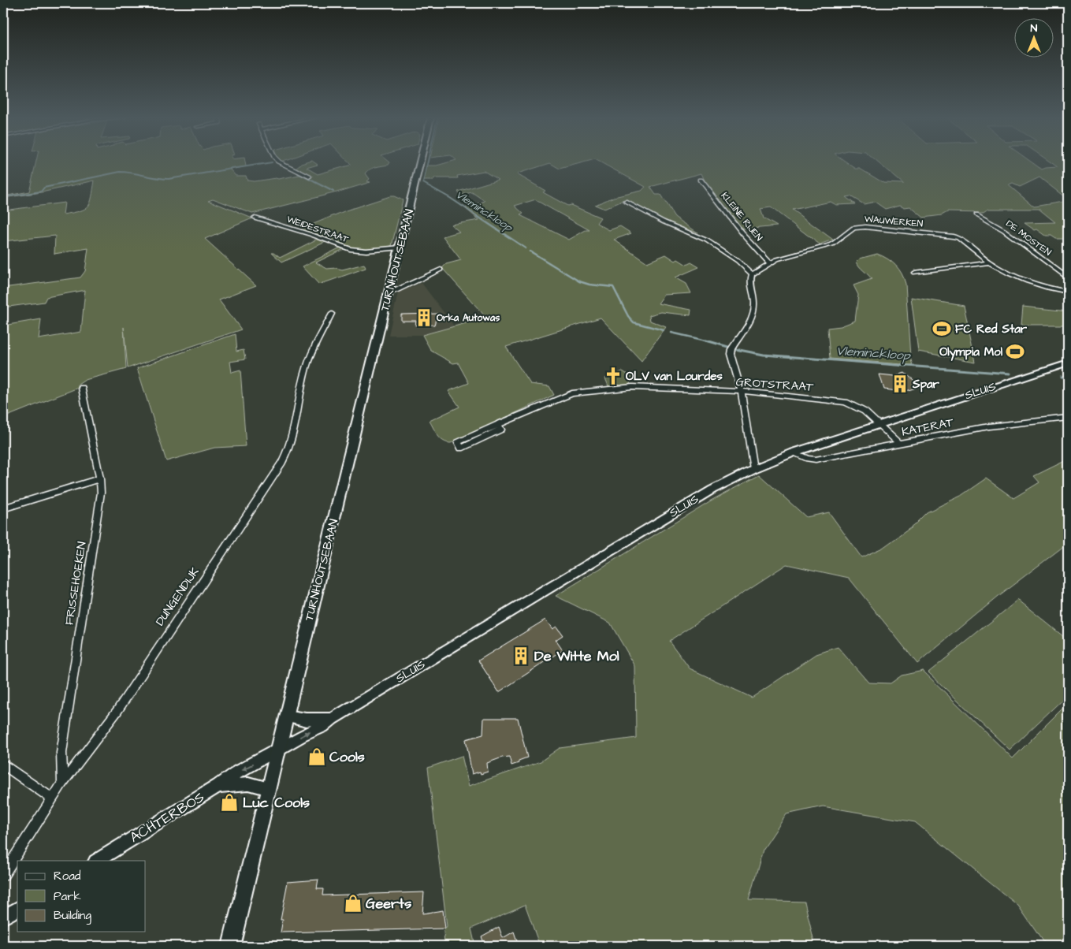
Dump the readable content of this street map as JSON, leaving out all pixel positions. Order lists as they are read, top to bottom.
{
  "streets": {
    "main road": ["TURNHOUTSEBAAN"],
    "street": [
      "KLEINE RIJEN",
      "WAUWERKEN",
      "WEIDESTRAAT",
      "DE MOSTEN",
      "GROTSTRAAT",
      "SLUIS",
      "KATERAT",
      "FRISSEHOEKEN",
      "DUNGENDIJK",
      "ACHTERBOS"
    ]
  },
  "crossings": [
    ["KLEINE RIJEN", "WAUWERKEN"],
    ["WEIDESTRAAT", "TURNHOUTSEBAAN"],
    ["TURNHOUTSEBAAN", "SLUIS"],
    ["TURNHOUTSEBAAN", "ACHTERBOS"],
    ["GROTSTRAAT", "SLUIS"],
    ["GROTSTRAAT", "KATERAT"],
    ["SLUIS", "KATERAT"],
    ["SLUIS", "ACHTERBOS"],
    ["FRISSEHOEKEN", "DUNGENDIJK"]
  ],
  "water": ["Vleminckloop"],
  "places": {
    "building": ["Orka Autowas", "Spar", "De Witte Mol"],
    "sports": ["FC Red Star", "Olympia Mol"],
    "church": ["OLV van Lourdes"],
    "shop": ["Cools", "Luc Cools", "Geerts"]
  },
  "legend": ["Road", "Park", "Building"],
  "north": "top"
}
